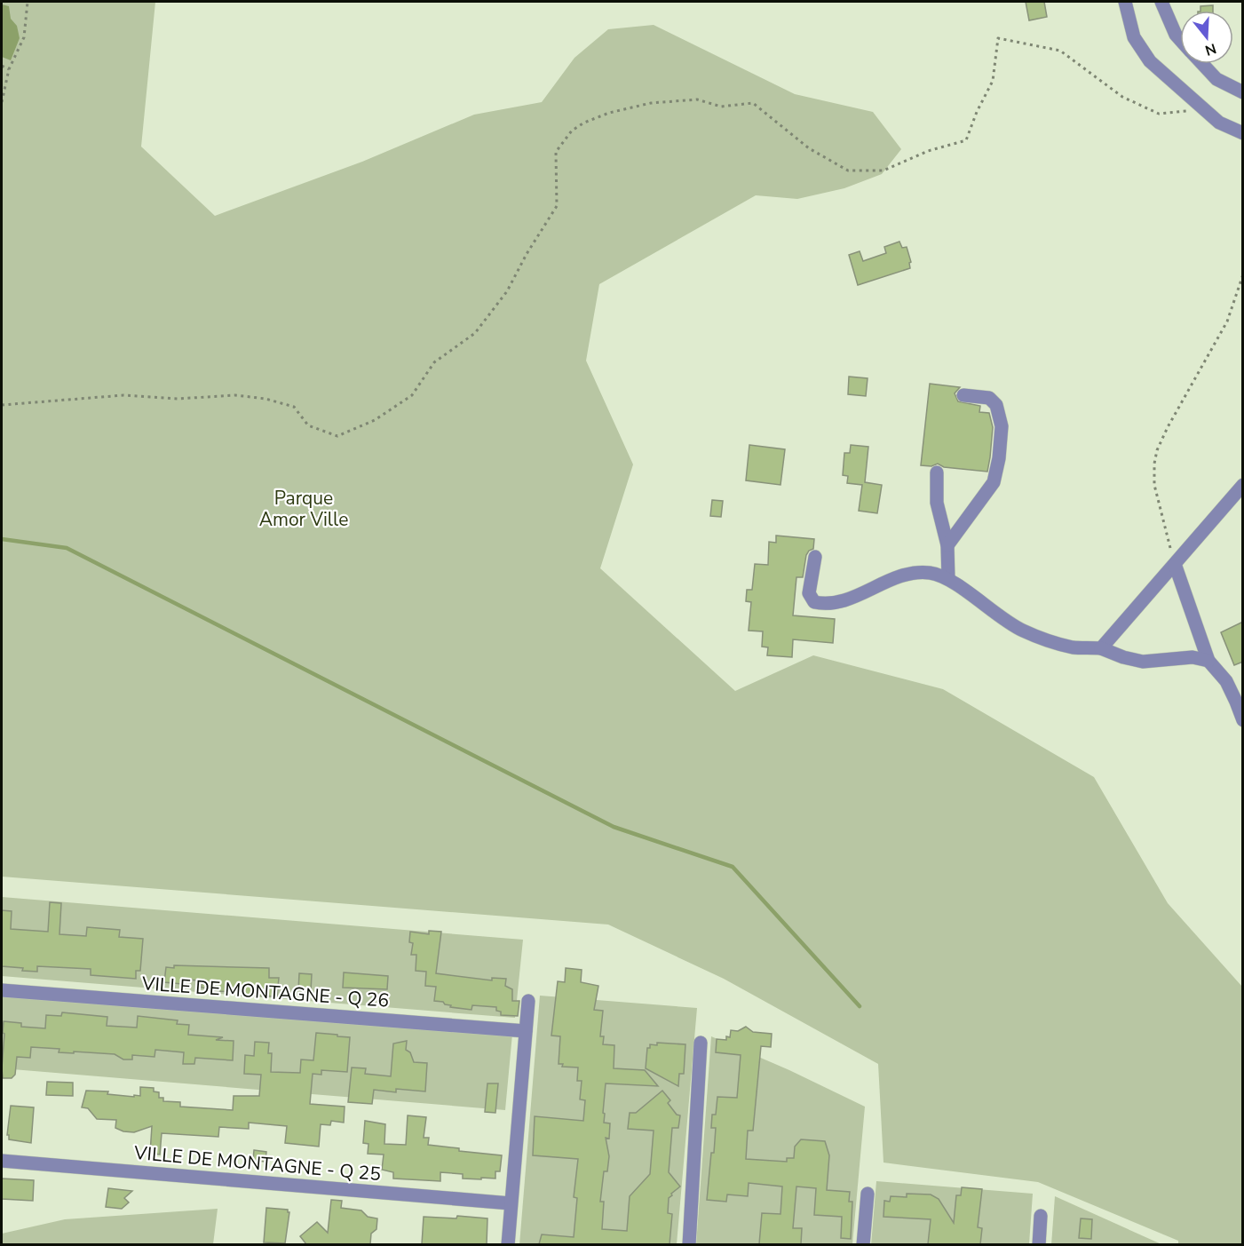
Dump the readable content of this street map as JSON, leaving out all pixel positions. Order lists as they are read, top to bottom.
{
  "streets": {
    "street": ["VILLE DE MONTAGNE - Q 26", "VILLE DE MONTAGNE - Q 25"]
  },
  "parks": ["Parque Amor Ville"],
  "north": "bottom"
}
